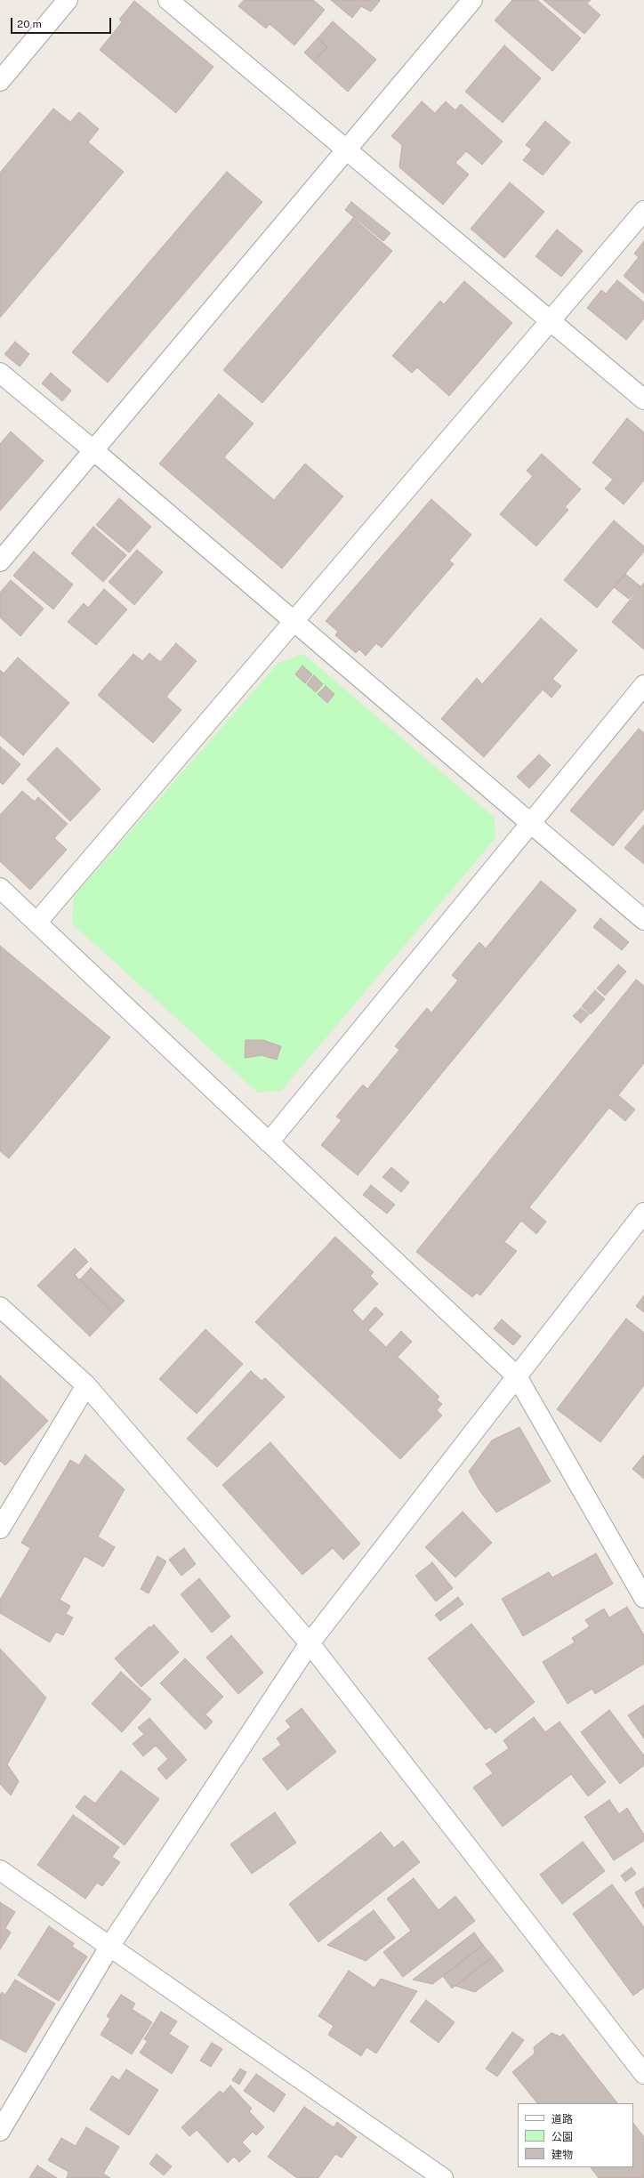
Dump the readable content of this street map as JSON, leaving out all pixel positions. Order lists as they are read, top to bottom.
{
  "legend": ["道路", "公園", "建物"],
  "scale_bar": "20 m"
}
